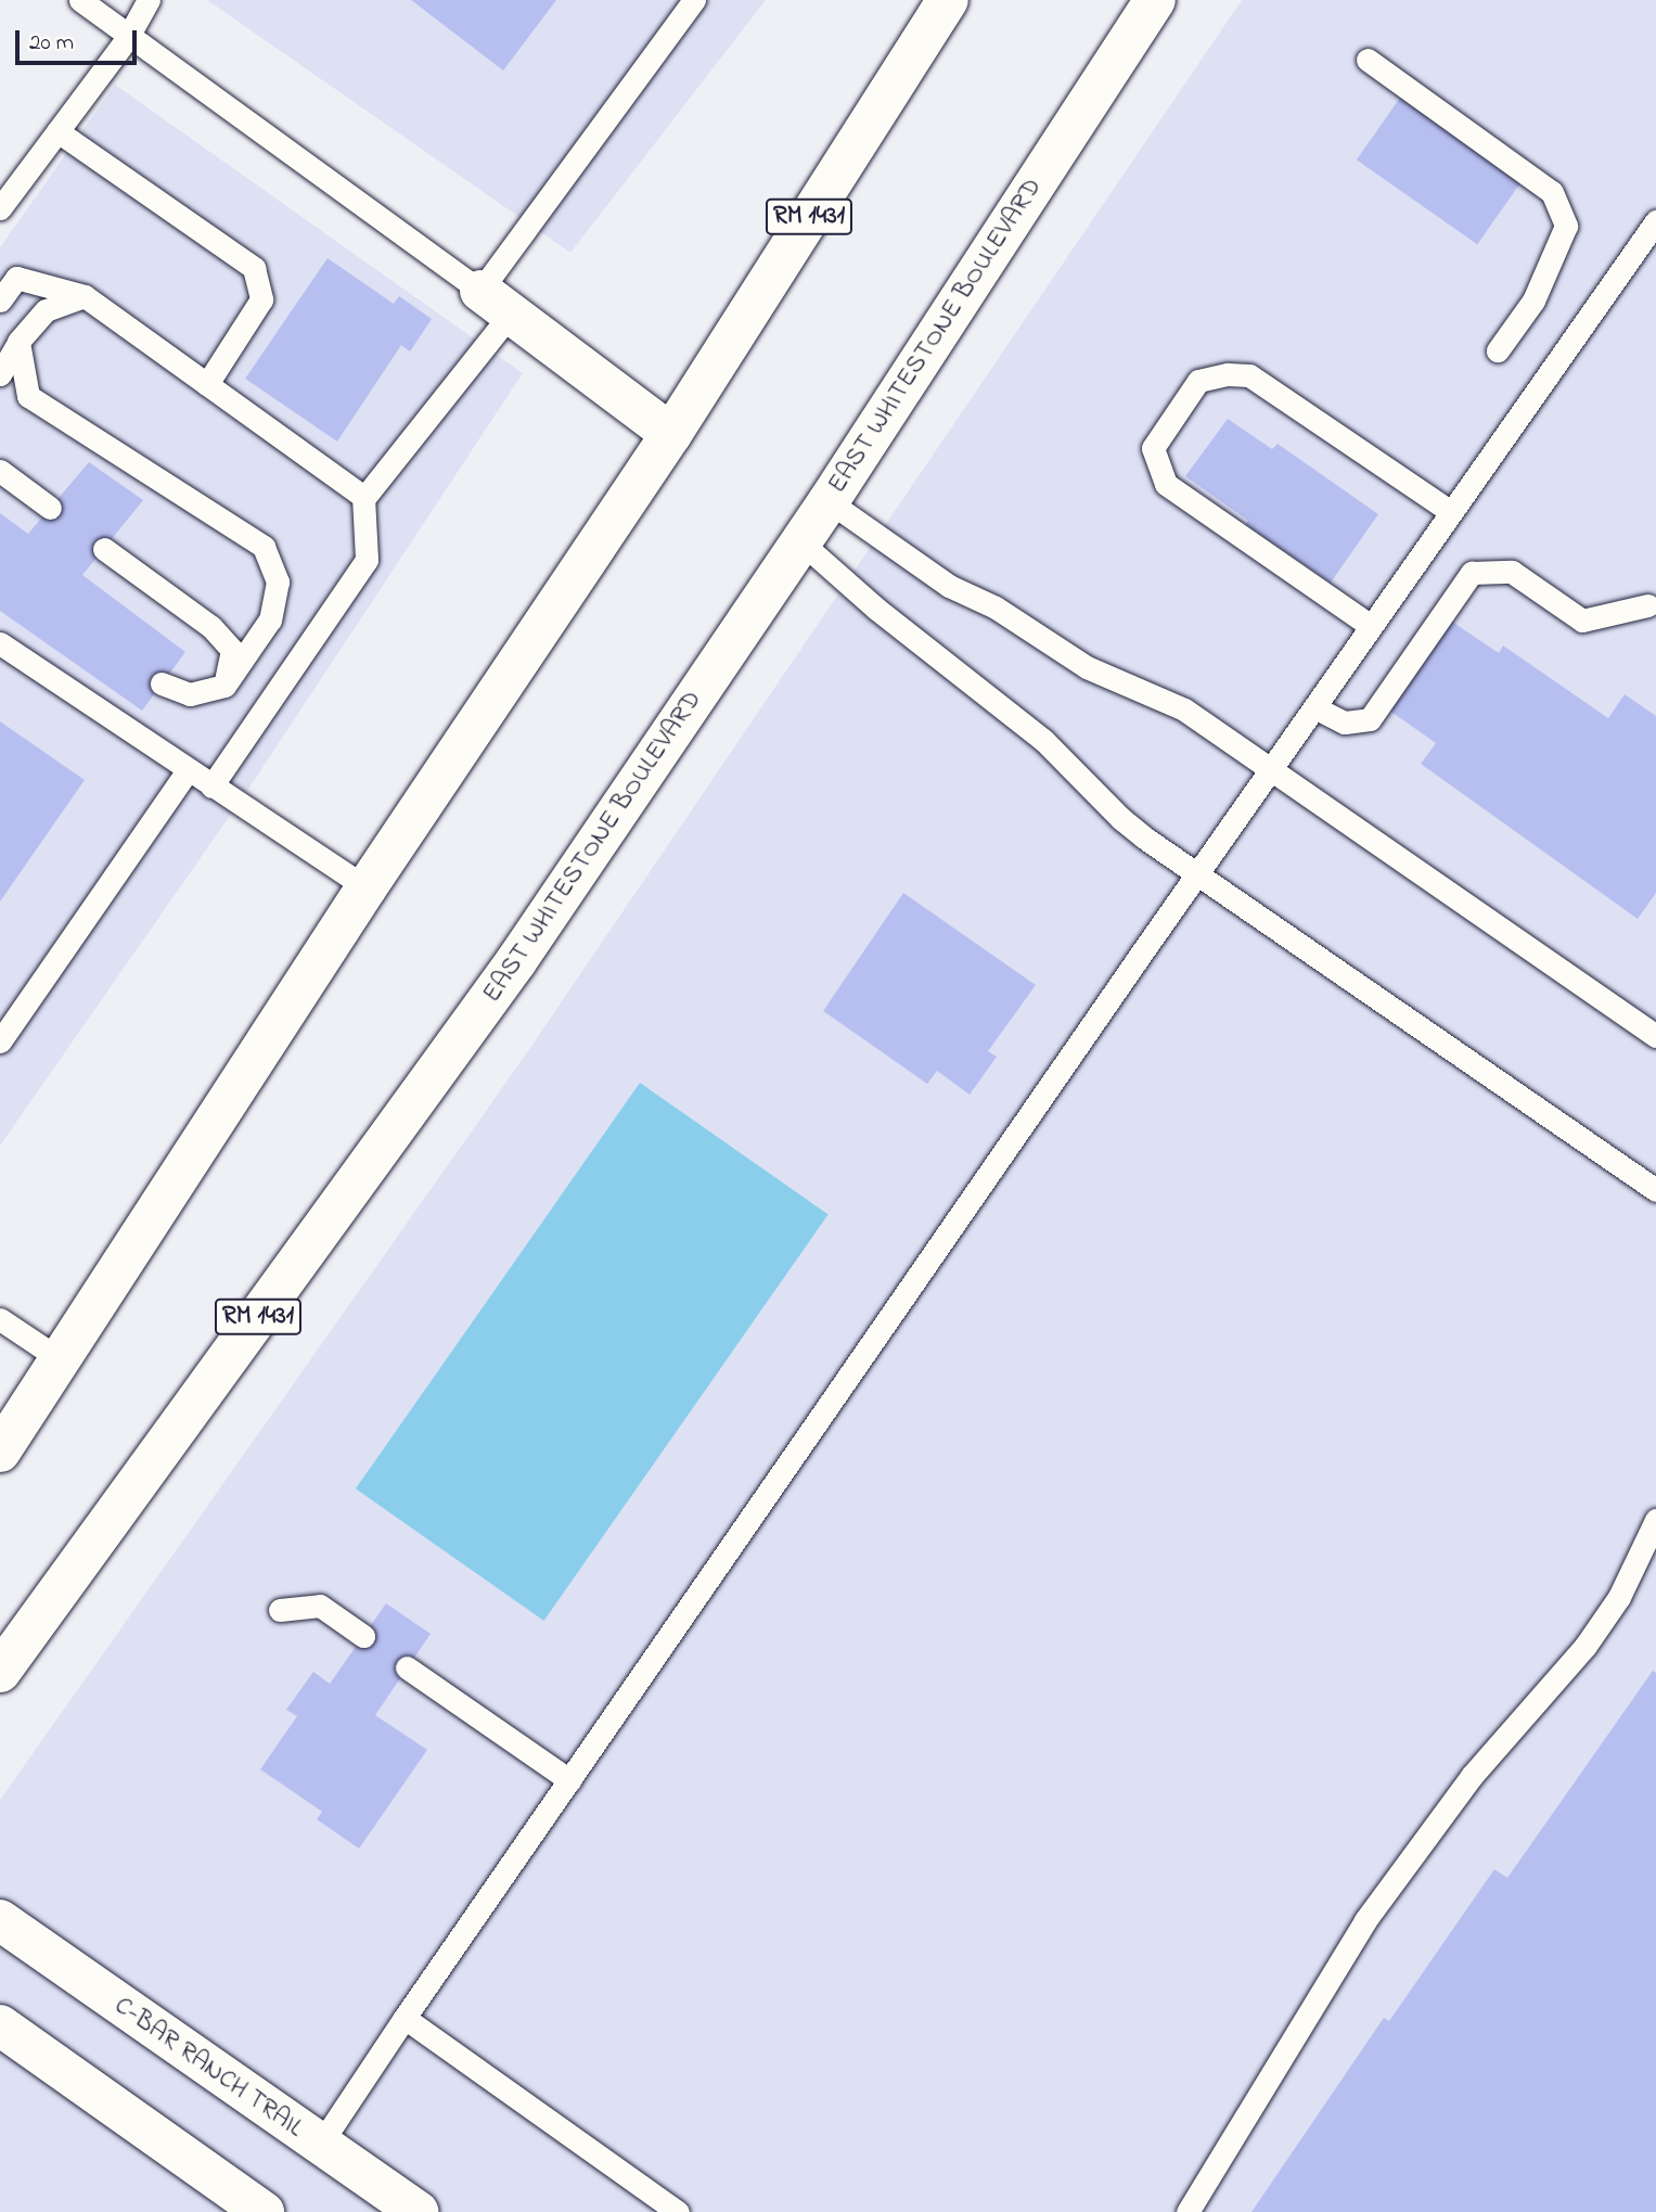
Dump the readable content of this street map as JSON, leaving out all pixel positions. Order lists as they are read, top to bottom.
{
  "streets": {
    "main road": ["RM 1431", "EAST WHITESTONE BOULEVARD", "C-BAR RANCH TRAIL"]
  },
  "scale_bar": "20 m"
}
